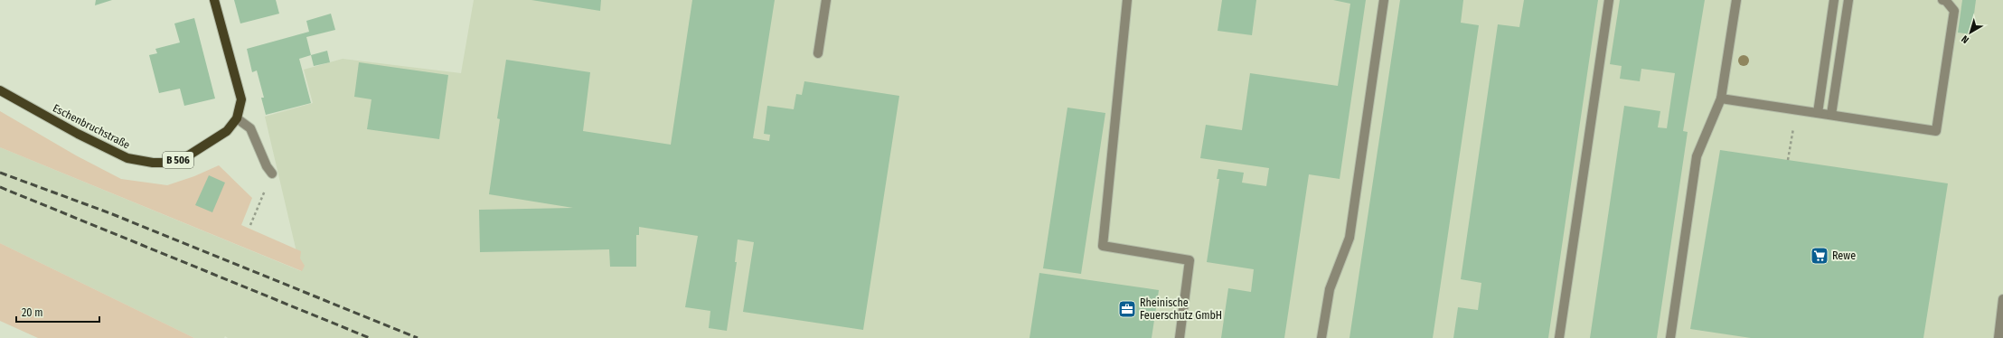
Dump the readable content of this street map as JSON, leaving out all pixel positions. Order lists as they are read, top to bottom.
{
  "streets": {
    "main road": ["Eschenbruchstraße", "B 506"]
  },
  "places": {
    "supermarket": ["Rewe"],
    "office": ["Rheinische Feuerschutz GmbH"]
  },
  "scale_bar": "20 m",
  "north": "bottom left"
}
